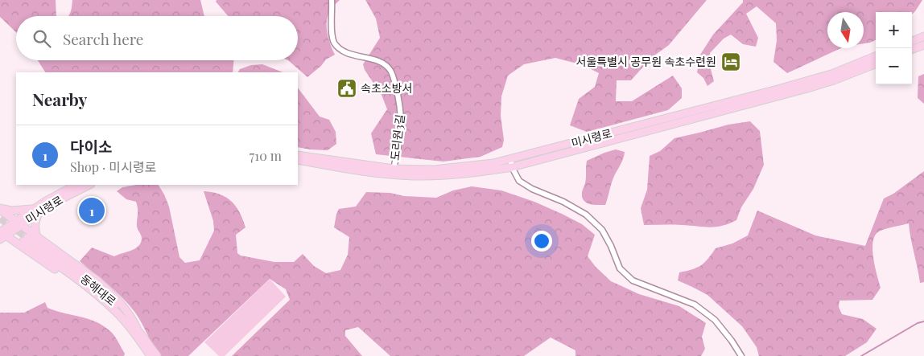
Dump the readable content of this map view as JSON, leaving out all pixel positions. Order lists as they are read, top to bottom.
{
  "streets": {
    "main road": ["미시령로", "동해대로"],
    "street": ["도리원3길"]
  },
  "crossings": [
    ["도리원3길", "미시령로"]
  ],
  "places": {
    "hotel": ["서울특별시 공무원 속초수련원"],
    "public building": ["속초소방서"]
  },
  "north": "bottom",
  "page": {
    "map_buttons": ["+", "−"],
    "search": "Search here",
    "heading": "Nearby",
    "list": [
      {
        "mark": "1",
        "name": "다이소",
        "note": "Shop · 미시령로",
        "value": "710 m"
      }
    ],
    "pins": "1"
  }
}
